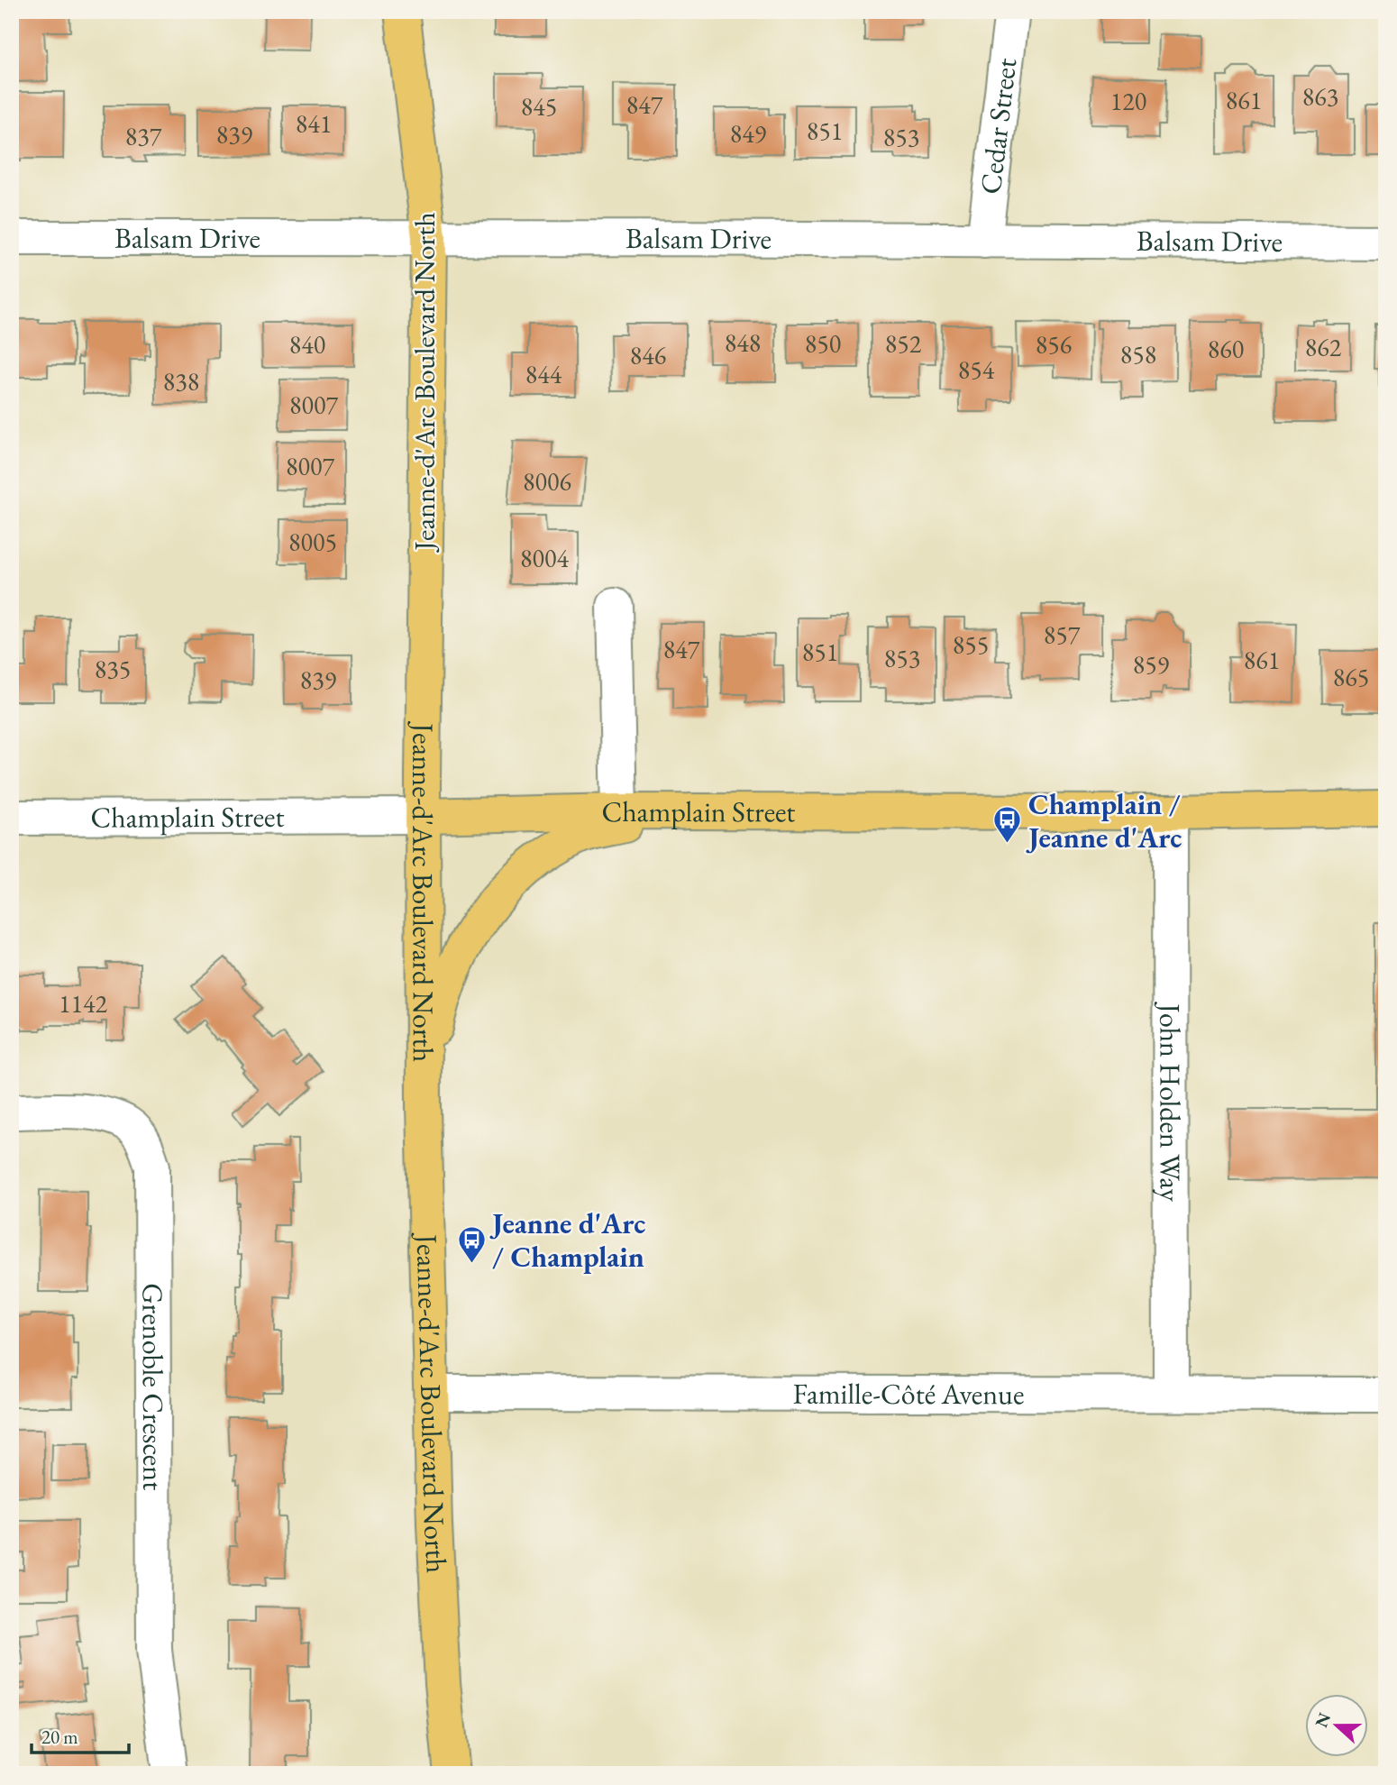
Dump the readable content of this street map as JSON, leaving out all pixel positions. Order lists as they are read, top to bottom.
{
  "streets": {
    "main road": ["Jeanne-d'Arc Boulevard North", "Champlain Street"],
    "street": [
      "Cedar Street",
      "Balsam Drive",
      "John Holden Way",
      "Grenoble Crescent",
      "Famille-Côté Avenue"
    ]
  },
  "crossings": [
    ["Cedar Street", "Balsam Drive"],
    ["Balsam Drive", "Jeanne-d'Arc Boulevard North"],
    ["Jeanne-d'Arc Boulevard North", "Champlain Street"],
    ["Jeanne-d'Arc Boulevard North", "Famille-Côté Avenue"],
    ["Champlain Street", "John Holden Way"],
    ["John Holden Way", "Famille-Côté Avenue"]
  ],
  "places": {
    "bus stop": ["Champlain / Jeanne d'Arc", "Jeanne d'Arc / Champlain"]
  },
  "house_numbers": [
    "863",
    "861",
    "120",
    "847",
    "845",
    "841",
    "851",
    "849",
    "839",
    "837",
    "853",
    "848",
    "850",
    "852",
    "840",
    "856",
    "862",
    "860",
    "858",
    "846",
    "854",
    "844",
    "838",
    "8007",
    "8007",
    "8006",
    "8005",
    "8004",
    "857",
    "855",
    "847",
    "851",
    "853",
    "861",
    "859",
    "835",
    "865",
    "839",
    "1142"
  ],
  "scale_bar": "20 m",
  "north": "left"
}
